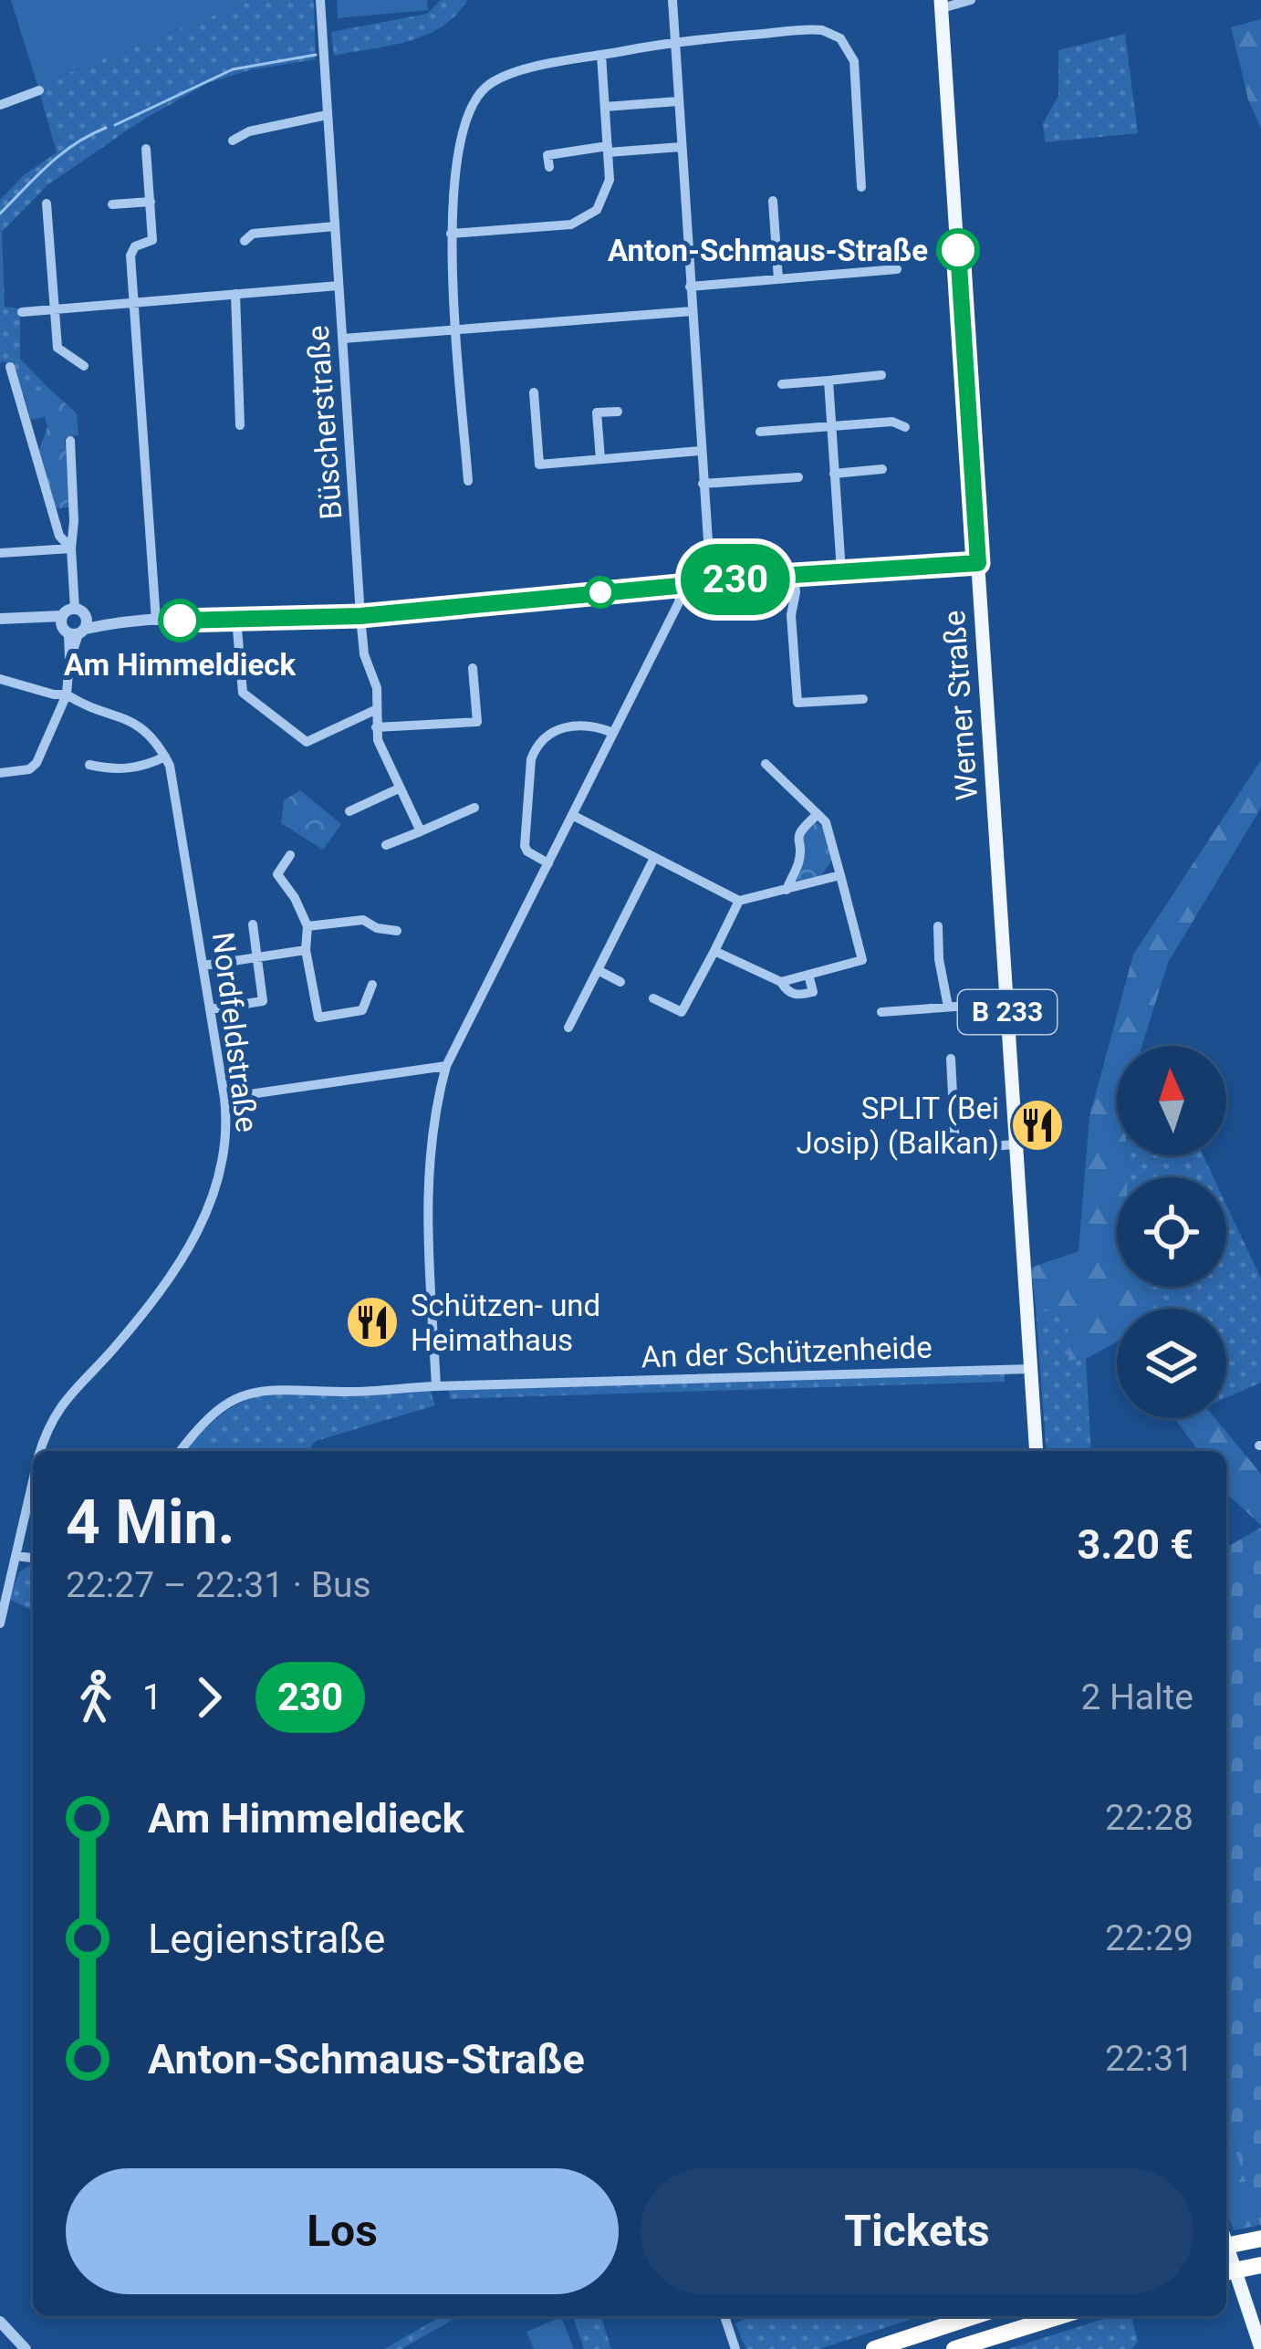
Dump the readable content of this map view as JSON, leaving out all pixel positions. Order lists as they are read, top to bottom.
{
  "streets": {
    "main road": ["Werner Straße", "B 233"],
    "street": ["Büscherstraße", "Nordfeldstraße", "An der Schützenheide"]
  },
  "crossings": [
    ["Werner Straße", "An der Schützenheide"]
  ],
  "places": {
    "other": ["Anton-Schmaus-Straße", "Am Himmeldieck"],
    "restaurant": ["SPLIT (Bei Josip) (Balkan)", "Schützen- und Heimathaus"]
  },
  "lines": ["bus line 230"],
  "north": "top",
  "page": {
    "on_map": "230",
    "heading": ["4 Min.", "22:27 – 22:31 · Bus", "3.20 €"],
    "legs": ["1", "230", "2 Halte"],
    "list": [
      {
        "name": "Am Himmeldieck",
        "value": "22:28"
      },
      {
        "name": "Legienstraße",
        "value": "22:29"
      },
      {
        "name": "Anton-Schmaus-Straße",
        "value": "22:31"
      }
    ],
    "buttons": ["Los", "Tickets"]
  }
}
